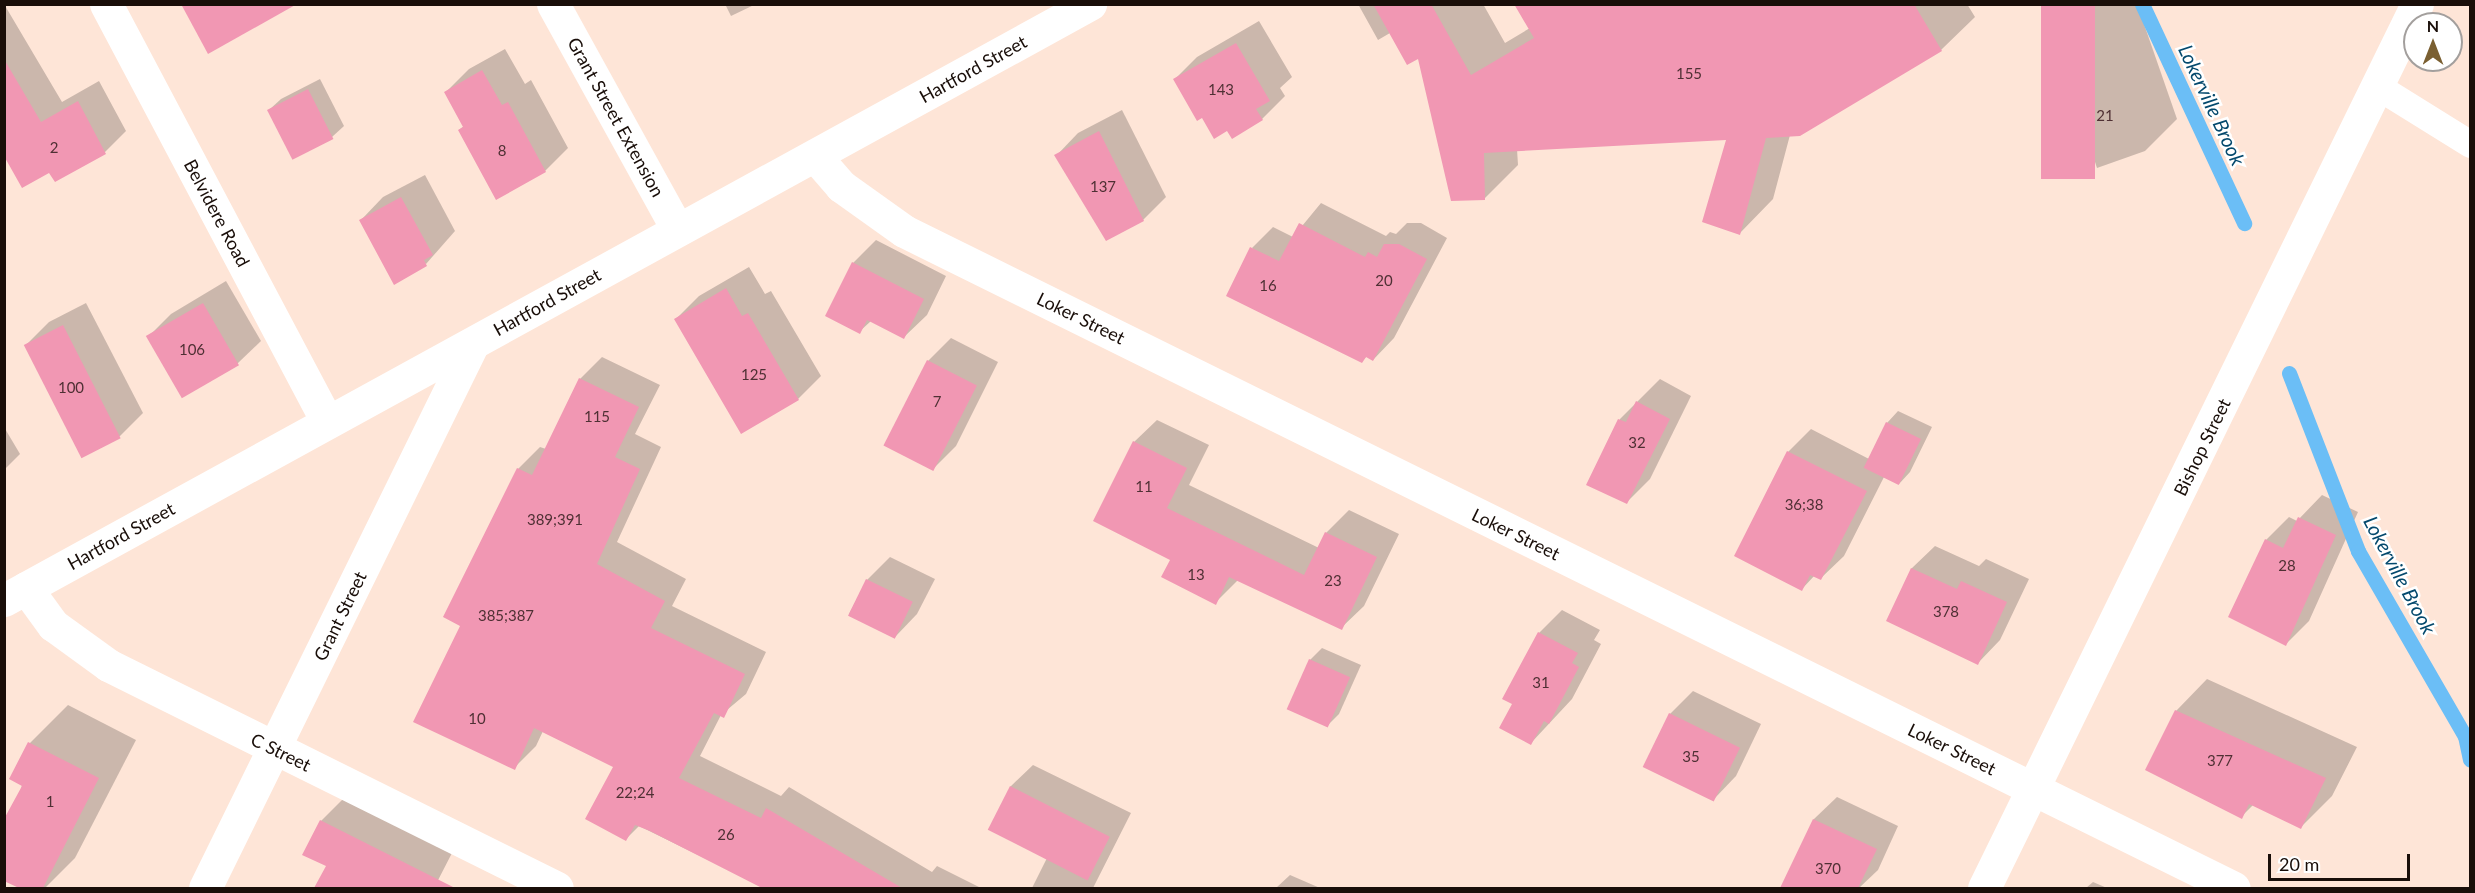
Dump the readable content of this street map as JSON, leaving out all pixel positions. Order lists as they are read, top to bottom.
{
  "streets": {
    "street": [
      "Hartford Street",
      "Grant Street Extension",
      "Belvidere Road",
      "Loker Street",
      "Bishop Street",
      "Grant Street",
      "C Street"
    ]
  },
  "crossings": [
    ["Hartford Street", "Grant Street Extension"],
    ["Hartford Street", "Belvidere Road"],
    ["Hartford Street", "Loker Street"],
    ["Hartford Street", "Grant Street"],
    ["Hartford Street", "C Street"],
    ["Loker Street", "Bishop Street"],
    ["Grant Street", "C Street"]
  ],
  "water": ["Lokerville Brook"],
  "house_numbers": [
    "155",
    "143",
    "21",
    "2",
    "8",
    "137",
    "20",
    "16",
    "106",
    "125",
    "100",
    "7",
    "115",
    "32",
    "11",
    "36;38",
    "389;391",
    "28",
    "13",
    "23",
    "378",
    "385;387",
    "31",
    "10",
    "35",
    "377",
    "22;24",
    "1",
    "26",
    "370"
  ],
  "scale_bar": "20 m",
  "north": "top"
}
